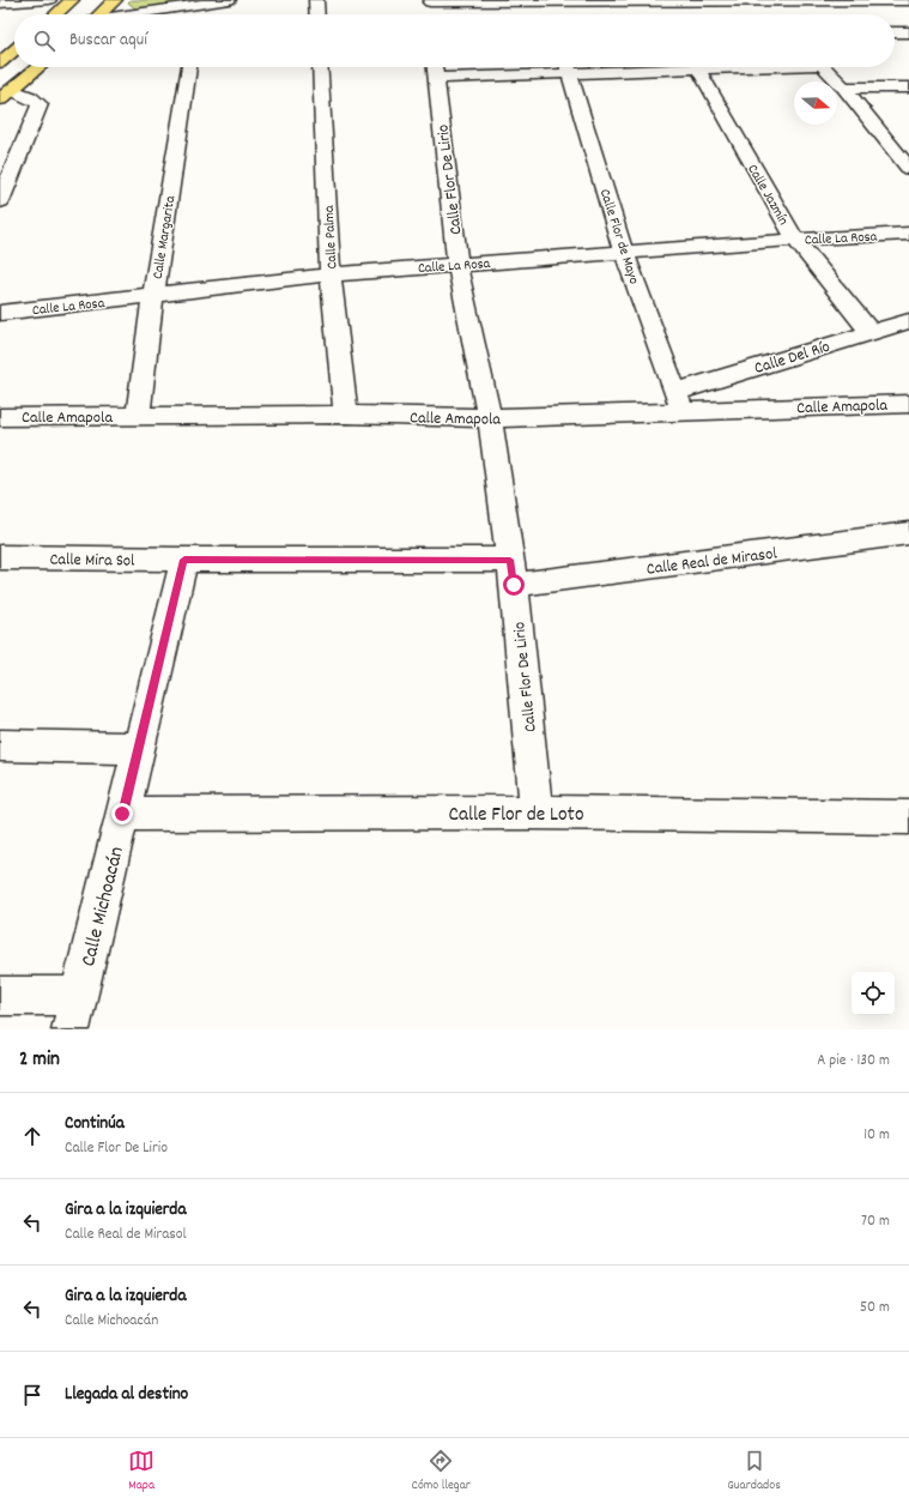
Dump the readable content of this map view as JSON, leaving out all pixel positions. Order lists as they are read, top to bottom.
{
  "streets": {
    "street": [
      "Calle Flor De Lirio",
      "Calle Jazmín",
      "Calle Flor de Mayo",
      "Calle Margarita",
      "Calle Palma",
      "Calle La Rosa",
      "Calle Del Río",
      "Calle Amapola",
      "Calle Mira Sol",
      "Calle Real de Mirasol",
      "Calle Flor de Loto",
      "Calle Michoacán"
    ]
  },
  "crossings": [
    ["Calle Flor De Lirio", "Calle La Rosa"],
    ["Calle Flor De Lirio", "Calle Amapola"],
    ["Calle Flor De Lirio", "Calle Real de Mirasol"],
    ["Calle Flor De Lirio", "Calle Flor de Loto"],
    ["Calle Jazmín", "Calle La Rosa"],
    ["Calle Jazmín", "Calle Del Río"],
    ["Calle Flor de Mayo", "Calle La Rosa"],
    ["Calle Flor de Mayo", "Calle Del Río"],
    ["Calle Flor de Mayo", "Calle Amapola"],
    ["Calle Margarita", "Calle La Rosa"],
    ["Calle Margarita", "Calle Amapola"],
    ["Calle Palma", "Calle La Rosa"],
    ["Calle Palma", "Calle Amapola"],
    ["Calle Del Río", "Calle Amapola"],
    ["Calle Mira Sol", "Calle Real de Mirasol"],
    ["Calle Mira Sol", "Calle Michoacán"],
    ["Calle Real de Mirasol", "Calle Michoacán"],
    ["Calle Flor de Loto", "Calle Michoacán"]
  ],
  "north": "right",
  "page": {
    "search": "Buscar aquí",
    "heading": ["2 min", "A pie · 130 m"],
    "list": [
      ["Continúa", "Calle Flor De Lirio", "10 m"],
      ["Gira a la izquierda", "Calle Real de Mirasol", "70 m"],
      ["Gira a la izquierda", "Calle Michoacán", "50 m"],
      "Llegada al destino"
    ],
    "nav": ["Mapa", "Cómo llegar", "Guardados"]
  }
}
